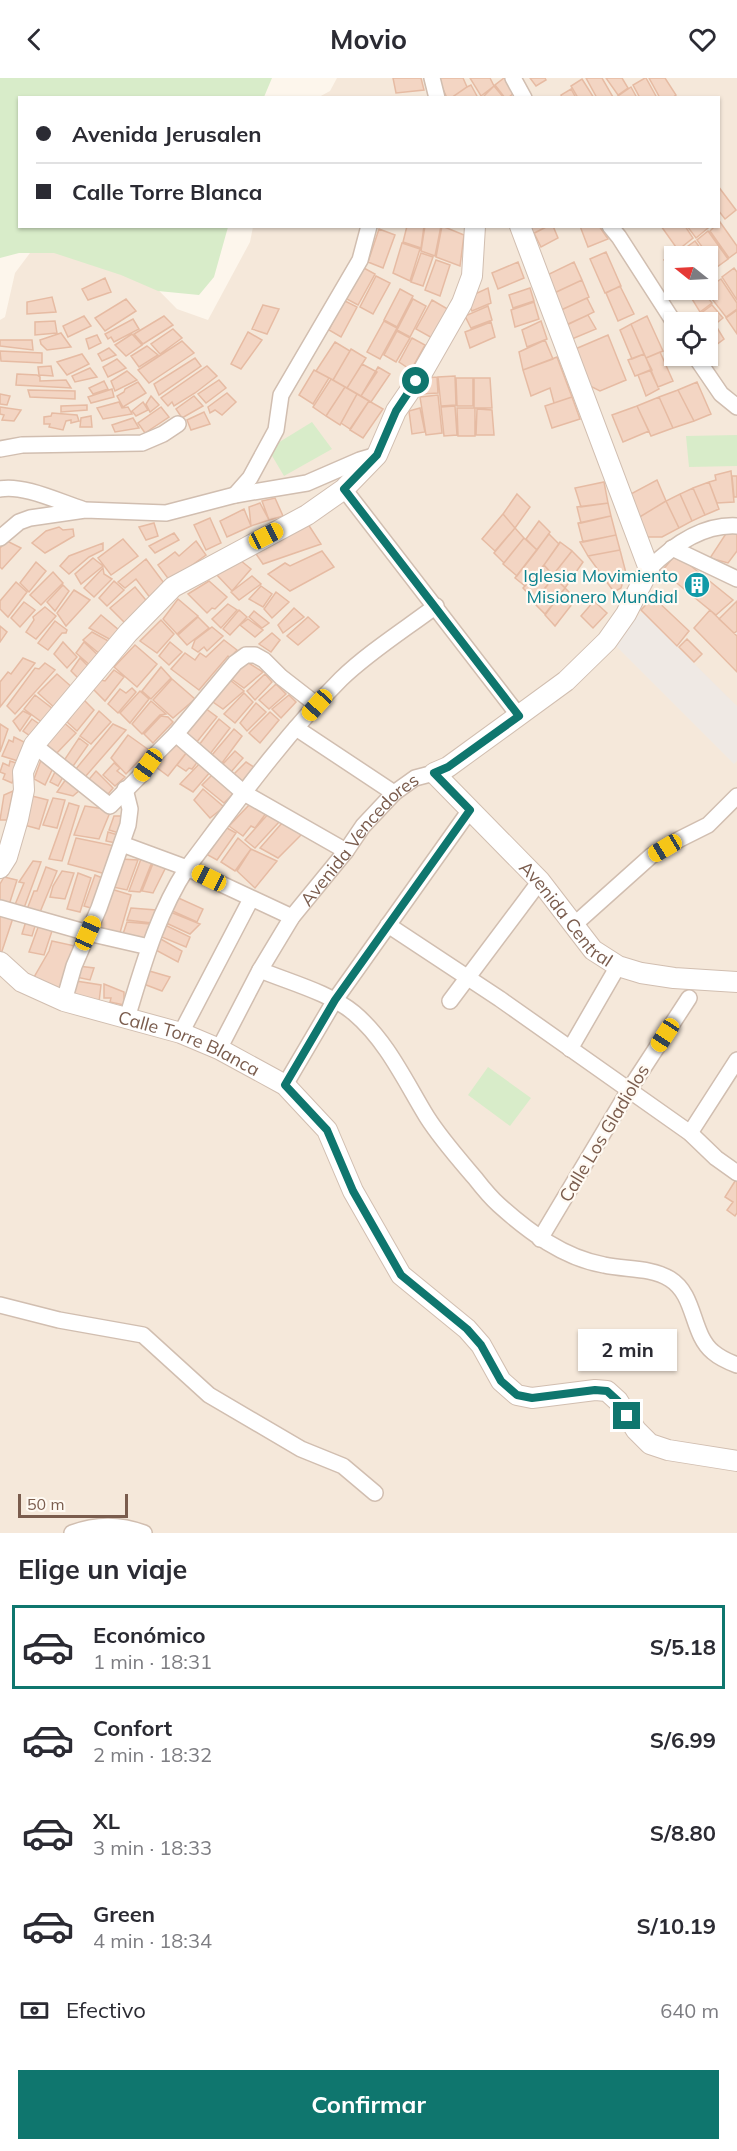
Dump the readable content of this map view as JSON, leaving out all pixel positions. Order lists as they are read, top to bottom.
{
  "streets": {
    "street": [
      "Avenida Vencedores",
      "Avenida Central",
      "Calle Torre Blanca",
      "Calle Los Gladiolos"
    ]
  },
  "crossings": [
    ["Avenida Vencedores", "Avenida Central"],
    ["Avenida Vencedores", "Calle Torre Blanca"]
  ],
  "places": {
    "building": ["Iglesia Movimiento Misionero Mundial"]
  },
  "scale_bar": "50 m",
  "north": "left",
  "page": {
    "header": "Movio",
    "banner": ["Avenida Jerusalen", "Calle Torre Blanca"],
    "bubble": "2 min",
    "scale": "50 m",
    "heading": "Elige un viaje",
    "list": [
      {
        "name": "Económico",
        "note": "1 min · 18:31",
        "value": "S/5.18"
      },
      {
        "name": "Confort",
        "note": "2 min · 18:32",
        "value": "S/6.99"
      },
      {
        "name": "XL",
        "note": "3 min · 18:33",
        "value": "S/8.80"
      },
      {
        "name": "Green",
        "note": "4 min · 18:34",
        "value": "S/10.19"
      }
    ],
    "pay": ["Efectivo", "640 m"],
    "buttons": "Confirmar"
  }
}
